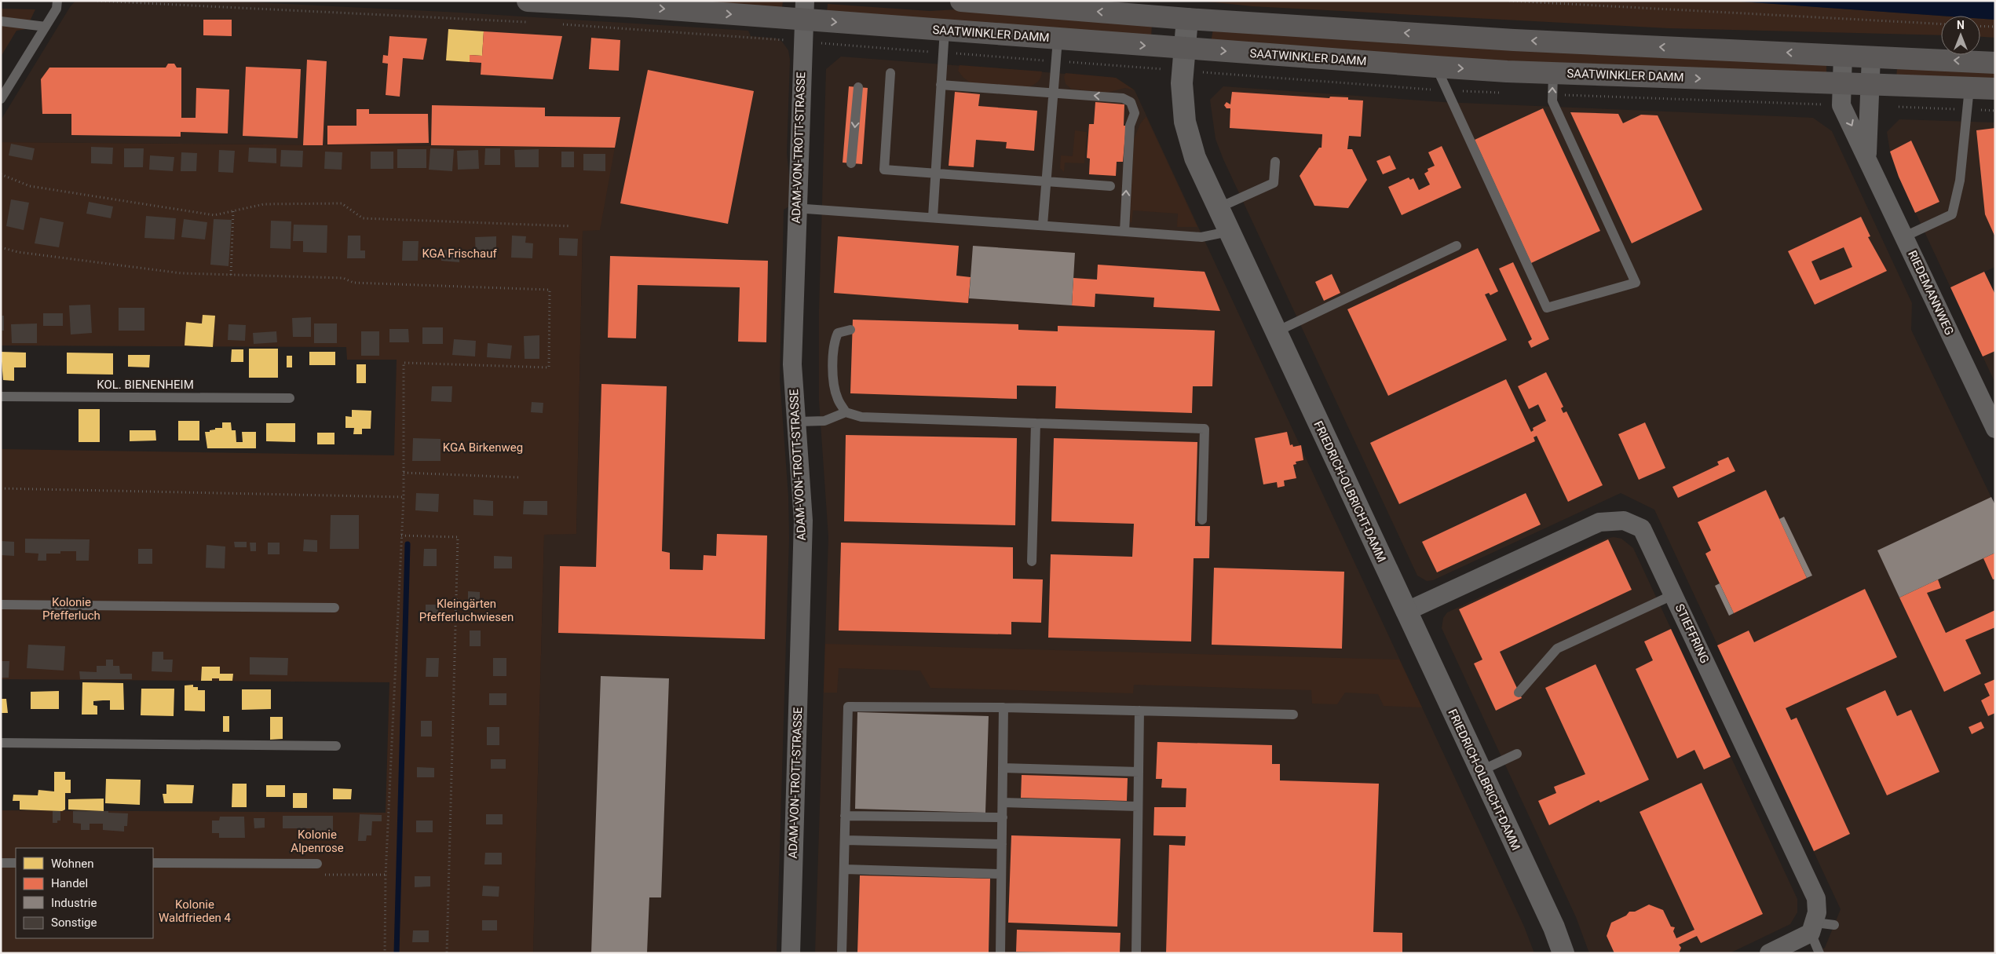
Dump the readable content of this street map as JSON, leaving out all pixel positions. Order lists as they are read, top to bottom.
{
  "streets": {
    "main road": ["SAATWINKLER DAMM"],
    "street": [
      "ADAM-VON-TROTT-STRASSE",
      "RIEDEMANNWEG",
      "FRIEDRICH-OLBRICHT-DAMM",
      "STIEFFRING"
    ],
    "lane": ["KOL. BIENENHEIM"]
  },
  "crossings": [
    ["SAATWINKLER DAMM", "ADAM-VON-TROTT-STRASSE"],
    ["SAATWINKLER DAMM", "RIEDEMANNWEG"],
    ["SAATWINKLER DAMM", "FRIEDRICH-OLBRICHT-DAMM"],
    ["FRIEDRICH-OLBRICHT-DAMM", "STIEFFRING"]
  ],
  "parks": [
    "KGA Frischauf",
    "KGA Birkenweg",
    "Kolonie Pfefferluch",
    "Kleingärten Pfefferluchwiesen",
    "Kolonie Alpenrose",
    "Kolonie Waldfrieden 4"
  ],
  "legend": [
    "Wohnen",
    "Handel",
    "Industrie",
    "Sonstige"
  ],
  "north": "top"
}
